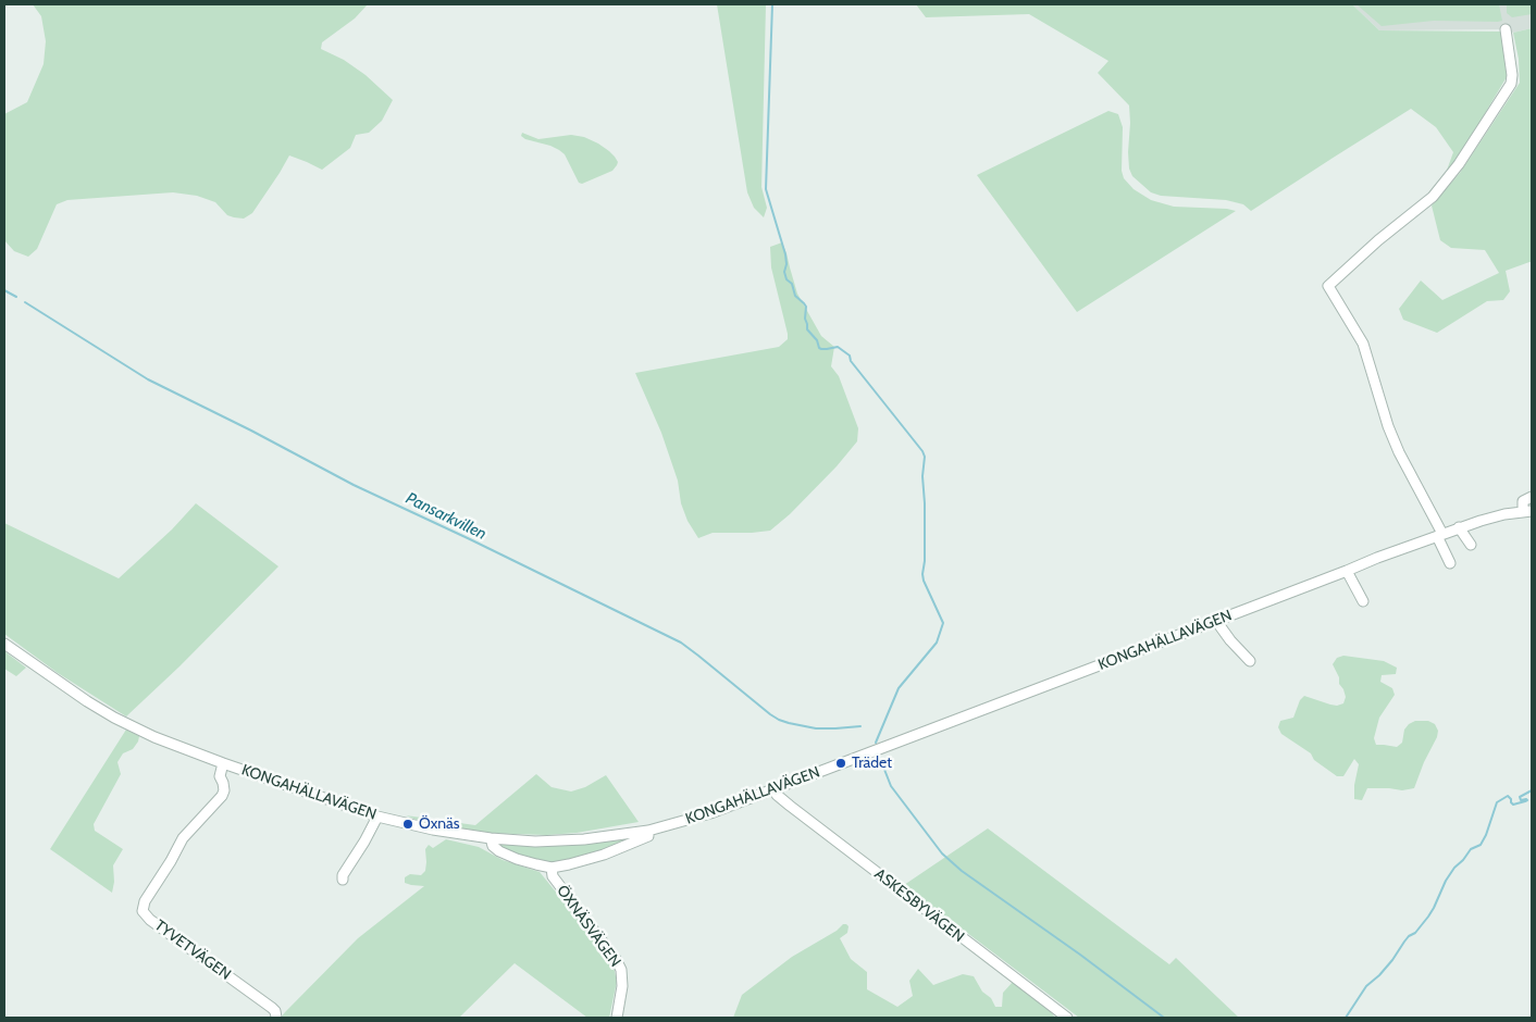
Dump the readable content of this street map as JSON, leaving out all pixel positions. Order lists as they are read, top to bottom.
{
  "streets": {
    "street": [
      "KONGAHÄLLAVÄGEN",
      "ASKESBYVÄGEN",
      "ÖXNÄSVÄGEN",
      "TYVETVÄGEN"
    ]
  },
  "crossings": [
    ["KONGAHÄLLAVÄGEN", "ASKESBYVÄGEN"],
    ["KONGAHÄLLAVÄGEN", "ÖXNÄSVÄGEN"],
    ["KONGAHÄLLAVÄGEN", "TYVETVÄGEN"]
  ],
  "water": ["Pansarkvillen"],
  "places": ["Trädet", "Öxnäs"]
}
